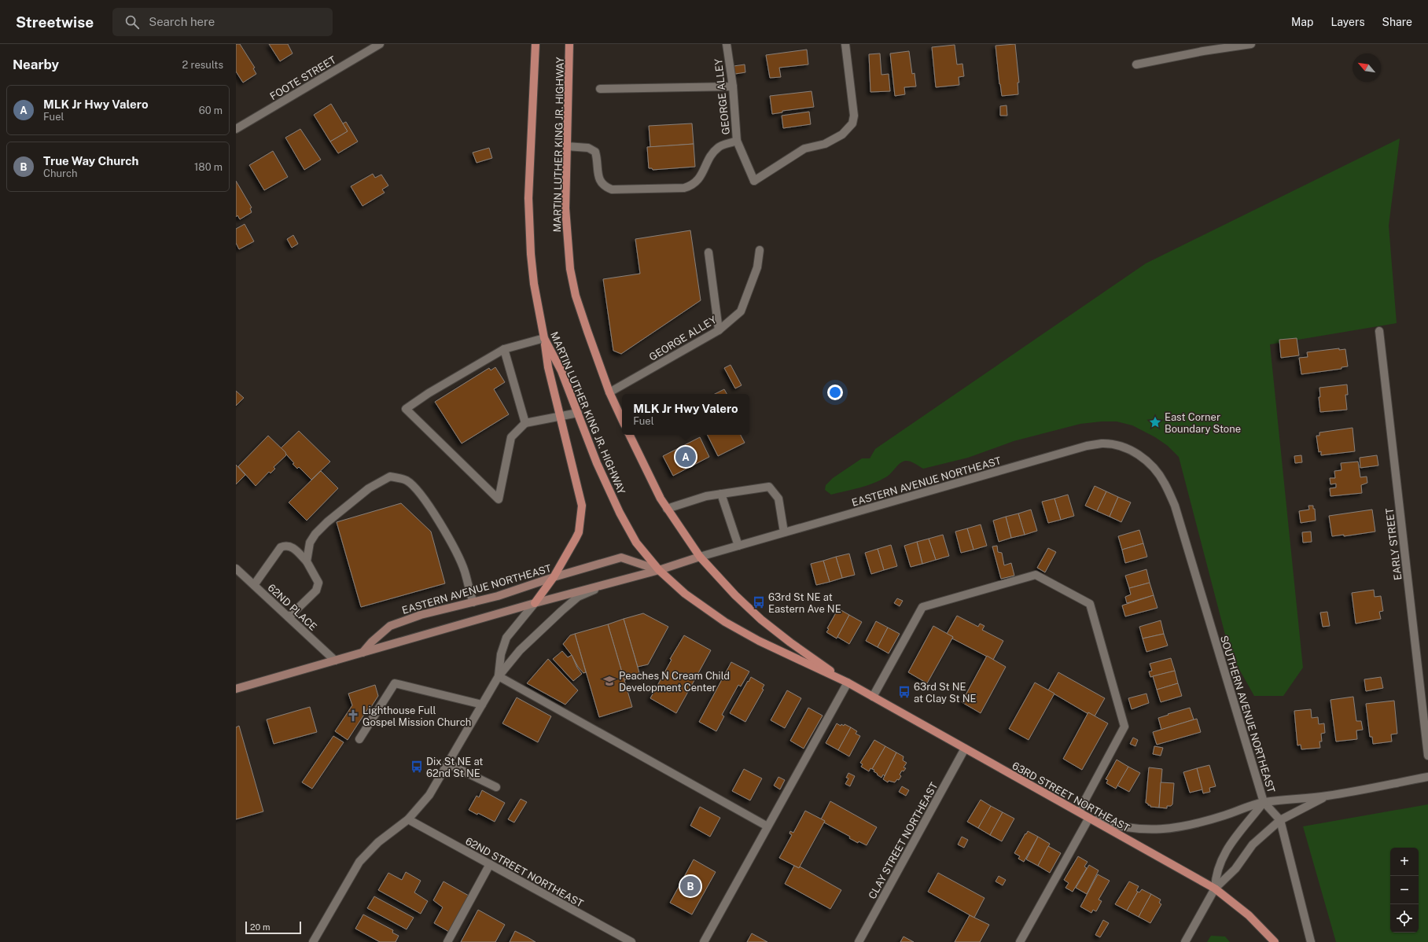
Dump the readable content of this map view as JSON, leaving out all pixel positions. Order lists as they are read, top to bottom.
{
  "streets": {
    "main road": ["MARTIN LUTHER KING JR. HIGHWAY", "EASTERN AVENUE NORTHEAST", "63RD STREET NORTHEAST"],
    "street": [
      "FOOTE STREET",
      "GEORGE ALLEY",
      "EARLY STREET",
      "62ND PLACE",
      "SOUTHERN AVENUE NORTHEAST",
      "CLAY STREET NORTHEAST",
      "62ND STREET NORTHEAST"
    ]
  },
  "crossings": [
    ["GEORGE ALLEY", "MARTIN LUTHER KING JR. HIGHWAY"],
    ["MARTIN LUTHER KING JR. HIGHWAY", "EASTERN AVENUE NORTHEAST"],
    ["MARTIN LUTHER KING JR. HIGHWAY", "63RD STREET NORTHEAST"],
    ["EASTERN AVENUE NORTHEAST", "62ND PLACE"],
    ["EASTERN AVENUE NORTHEAST", "SOUTHERN AVENUE NORTHEAST"],
    ["EASTERN AVENUE NORTHEAST", "63RD STREET NORTHEAST"],
    ["63RD STREET NORTHEAST", "CLAY STREET NORTHEAST"]
  ],
  "places": {
    "place": ["East Corner Boundary Stone"],
    "bus stop": ["63rd St NE at Eastern Ave NE", "63rd St NE at Clay St NE", "Dix St NE at 62nd St NE"],
    "school or university": ["Peaches N Cream Child Development Center"],
    "church": ["Lighthouse Full Gospel Mission Church"]
  },
  "scale_bar": "20 m",
  "north": "top left",
  "page": {
    "header": "Streetwise",
    "search": "Search here",
    "nav": ["Map", "Layers", "Share"],
    "heading": ["Nearby", "2 results"],
    "list": [
      {
        "mark": "A",
        "name": "MLK Jr Hwy Valero",
        "note": "Fuel",
        "value": "60 m"
      },
      {
        "mark": "B",
        "name": "True Way Church",
        "note": "Church",
        "value": "180 m"
      }
    ],
    "popup": ["MLK Jr Hwy Valero", "Fuel"],
    "pins": ["A", "B"],
    "map_buttons": ["+", "−"],
    "scale": "20 m"
  }
}
